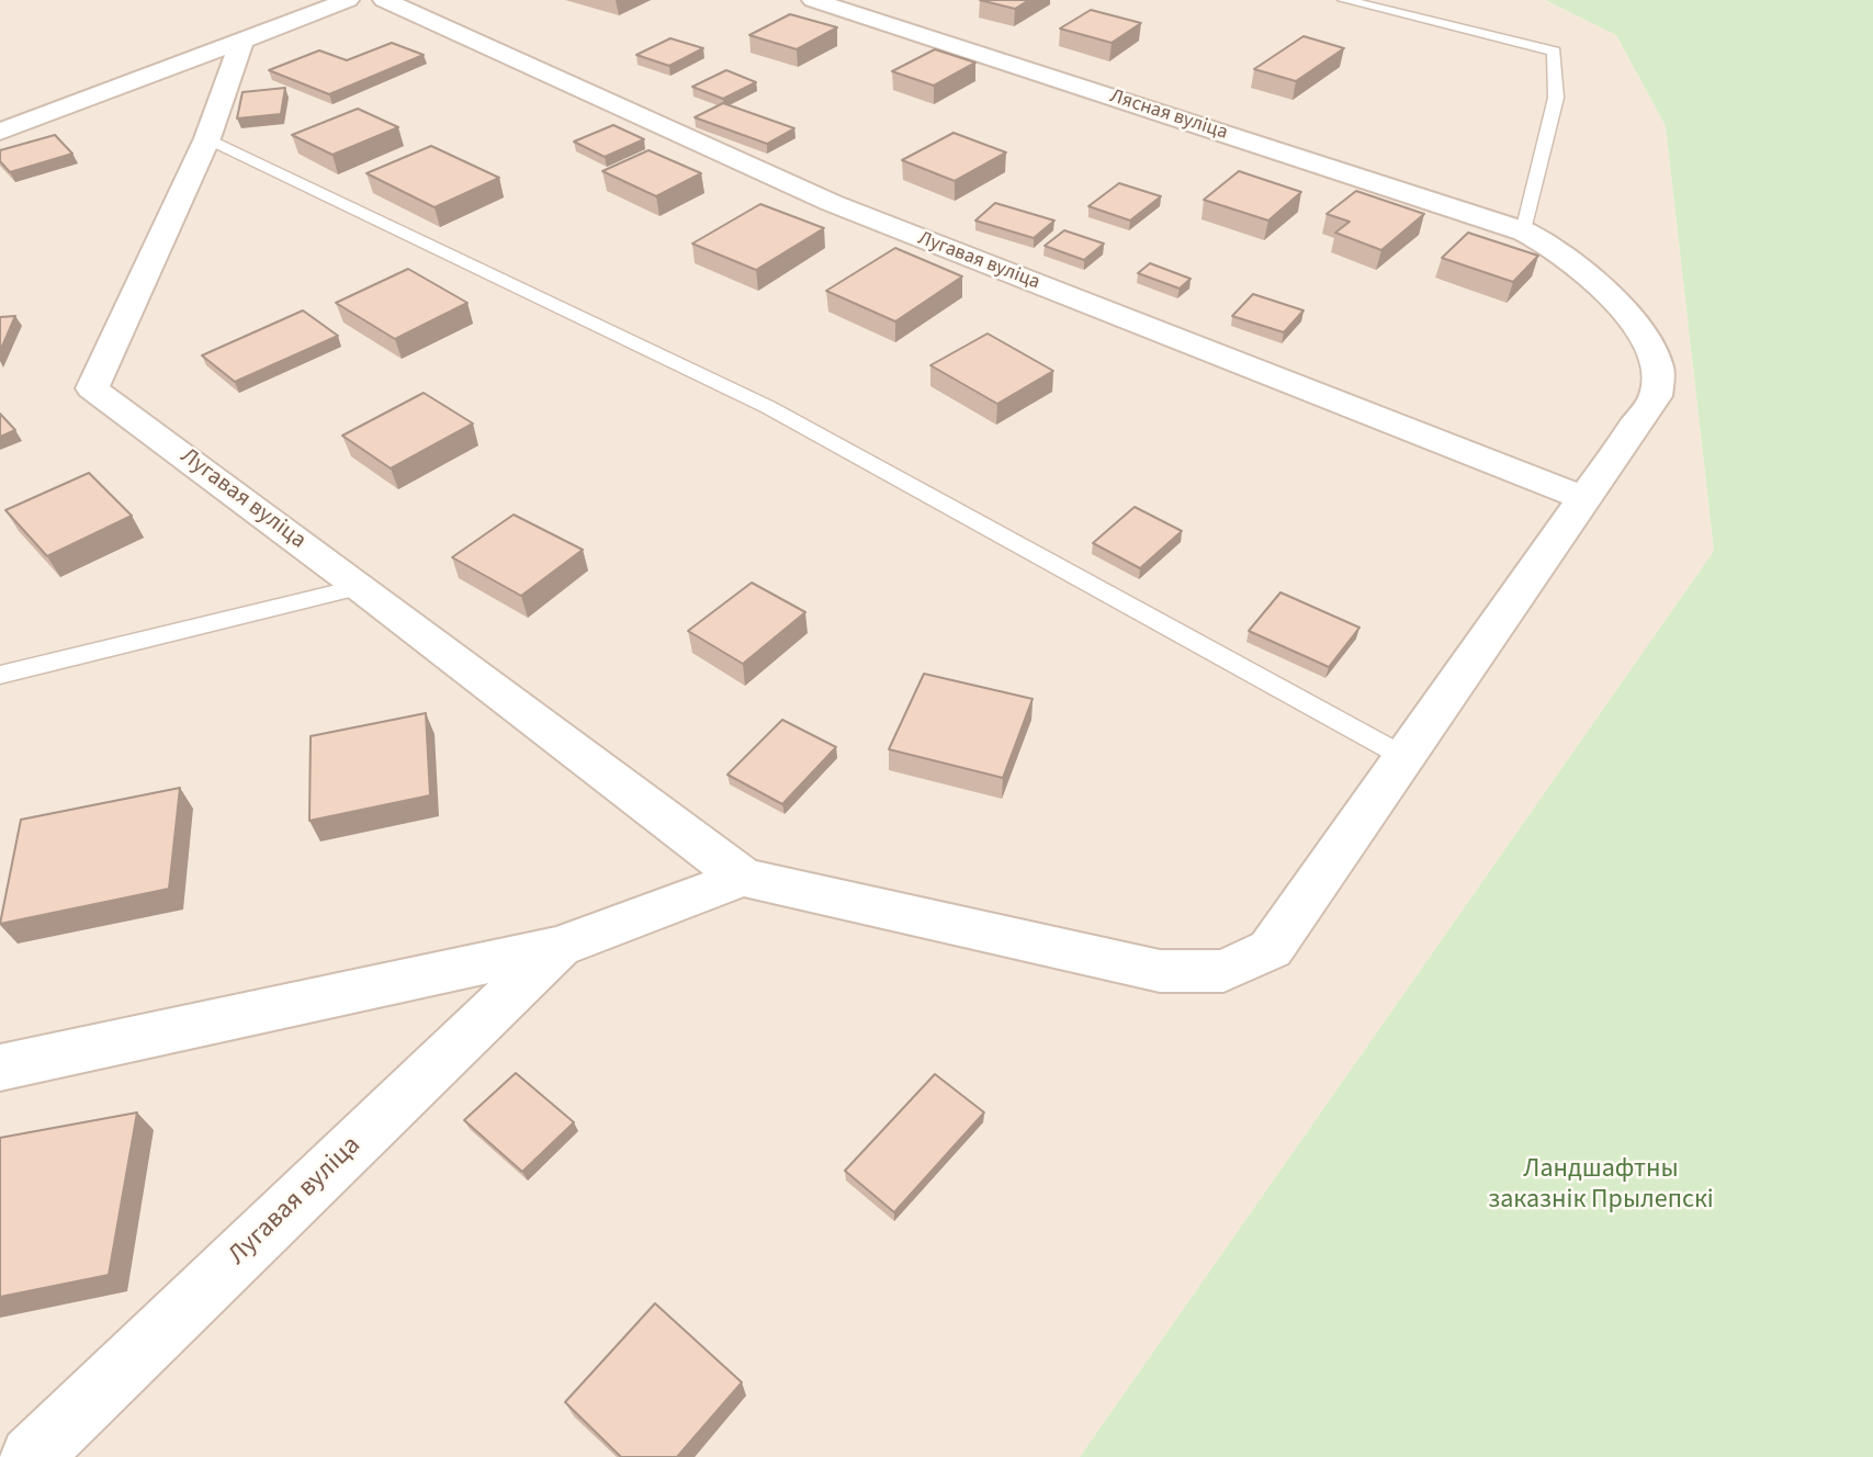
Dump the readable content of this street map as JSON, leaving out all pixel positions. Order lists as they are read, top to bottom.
{
  "streets": {
    "street": ["Лясная вуліца", "Лугавая вуліца"]
  },
  "crossings": [
    ["Лясная вуліца", "Лугавая вуліца"]
  ],
  "parks": ["Ландшафтны заказнік Прылепскі"]
}
